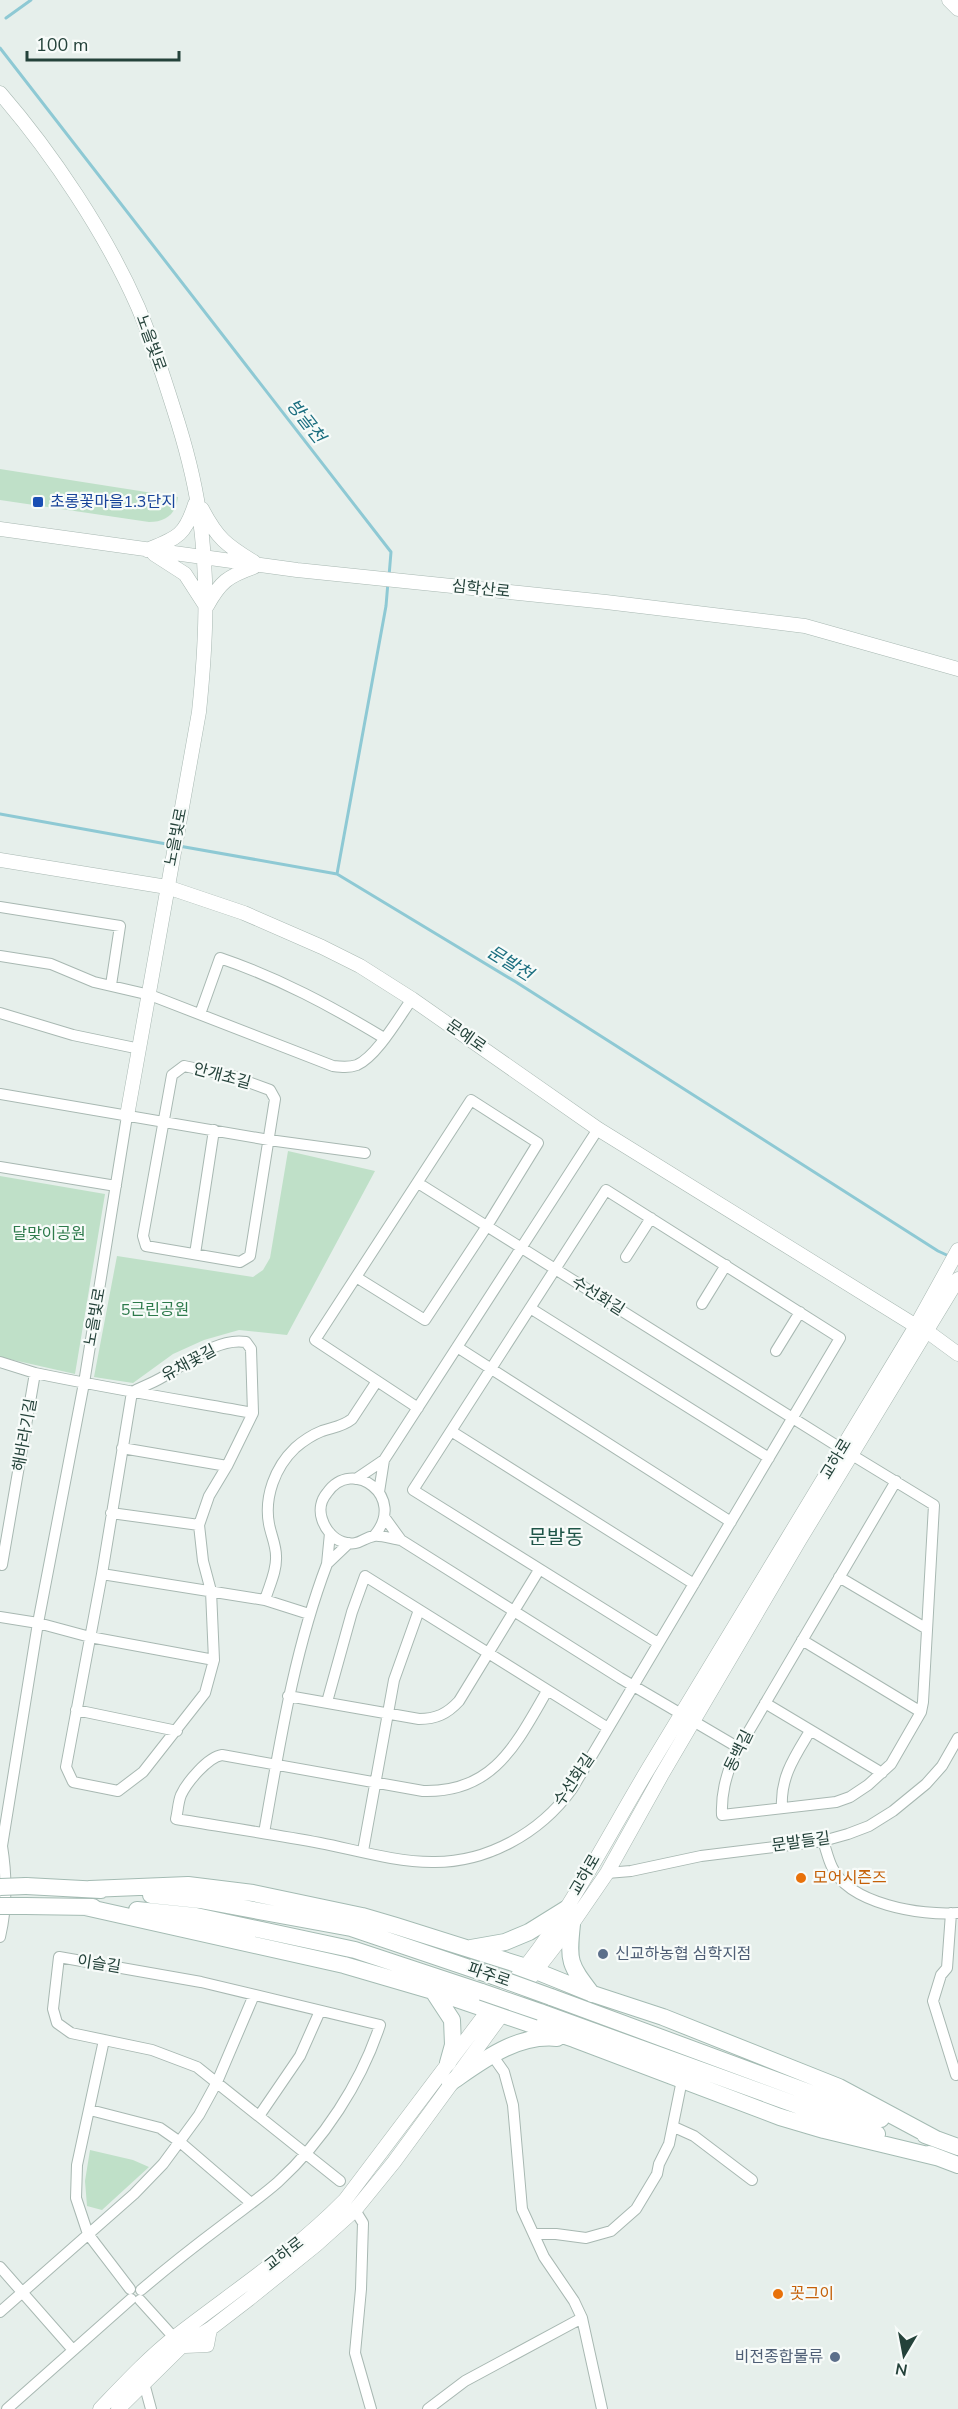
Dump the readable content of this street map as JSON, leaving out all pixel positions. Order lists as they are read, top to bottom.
{
  "streets": {
    "main road": ["파주로"],
    "street": [
      "노을빛로",
      "심학산로",
      "문예로",
      "안개초길",
      "수선화길",
      "유채꽃길",
      "해바라기길",
      "교하로",
      "동백길",
      "문발들길",
      "이슬길"
    ]
  },
  "crossings": [
    ["노을빛로", "심학산로"],
    ["노을빛로", "문예로"],
    ["노을빛로", "유채꽃길"],
    ["문예로", "교하로"],
    ["수선화길", "교하로"],
    ["수선화길", "동백길"],
    ["교하로", "동백길"],
    ["교하로", "문발들길"]
  ],
  "districts": ["문발동"],
  "water": ["방골천", "문발천"],
  "parks": ["달맞이공원", "5근린공원"],
  "places": {
    "transit": ["초롱꽃마을1.3단지"],
    "other": [
      "모어시즌즈",
      "신교하농협 심학지점",
      "꼿그이",
      "비전종합물류"
    ]
  },
  "scale_bar": "100 m",
  "north": "bottom"
}
